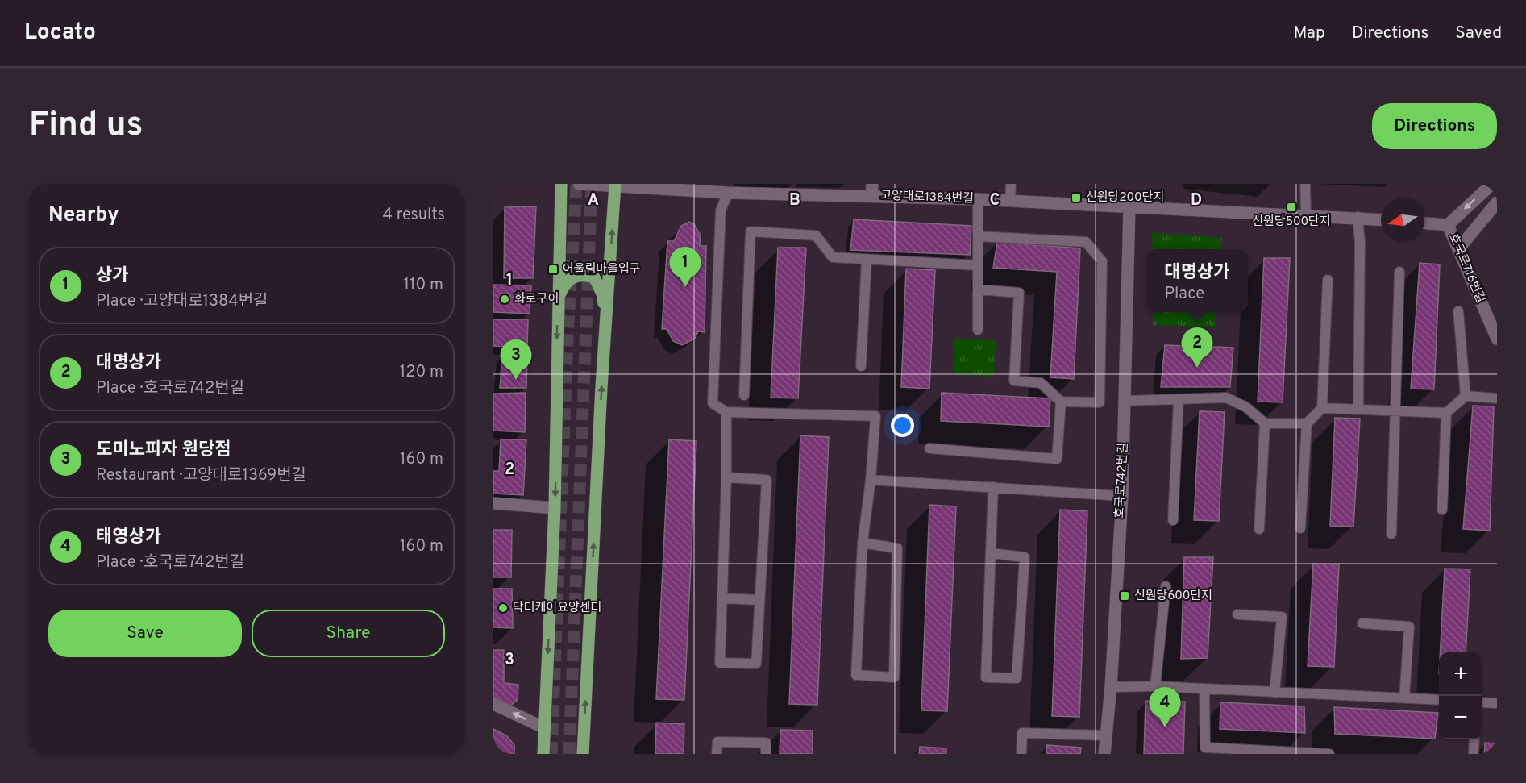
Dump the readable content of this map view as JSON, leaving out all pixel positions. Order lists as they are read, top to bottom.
{
  "streets": {
    "street": ["고양대로1384번길", "호국로716번길", "호국로742번길"]
  },
  "crossings": [
    ["고양대로1384번길", "호국로742번길"]
  ],
  "places": {
    "transit": [
      "신원당200단지",
      "신원당500단지",
      "어울림마을입구",
      "신원당600단지"
    ],
    "other": ["화로구이", "닥터케어요양센터"]
  },
  "north": "left",
  "page": {
    "header": "Locato",
    "nav": ["Map", "Directions", "Saved"],
    "buttons": [
      "Directions",
      ["Save", "Share"]
    ],
    "title": "Find us",
    "heading": ["Nearby", "4 results"],
    "list": [
      {
        "mark": "1",
        "name": "상가",
        "note": "Place · 고양대로1384번길",
        "value": "110 m"
      },
      {
        "mark": "2",
        "name": "대명상가",
        "note": "Place · 호국로742번길",
        "value": "120 m"
      },
      {
        "mark": "3",
        "name": "도미노피자 원당점",
        "note": "Restaurant · 고양대로1369번길",
        "value": "160 m"
      },
      {
        "mark": "4",
        "name": "태영상가",
        "note": "Place · 호국로742번길",
        "value": "160 m"
      }
    ],
    "pins": [
      "1",
      "2",
      "3",
      "4"
    ],
    "popup": ["대명상가", "Place"],
    "map_buttons": ["+", "−"]
  },
  "grid": {
    "columns": [
      "A",
      "B",
      "C",
      "D"
    ],
    "rows": ["1", "2", "3"]
  }
}
